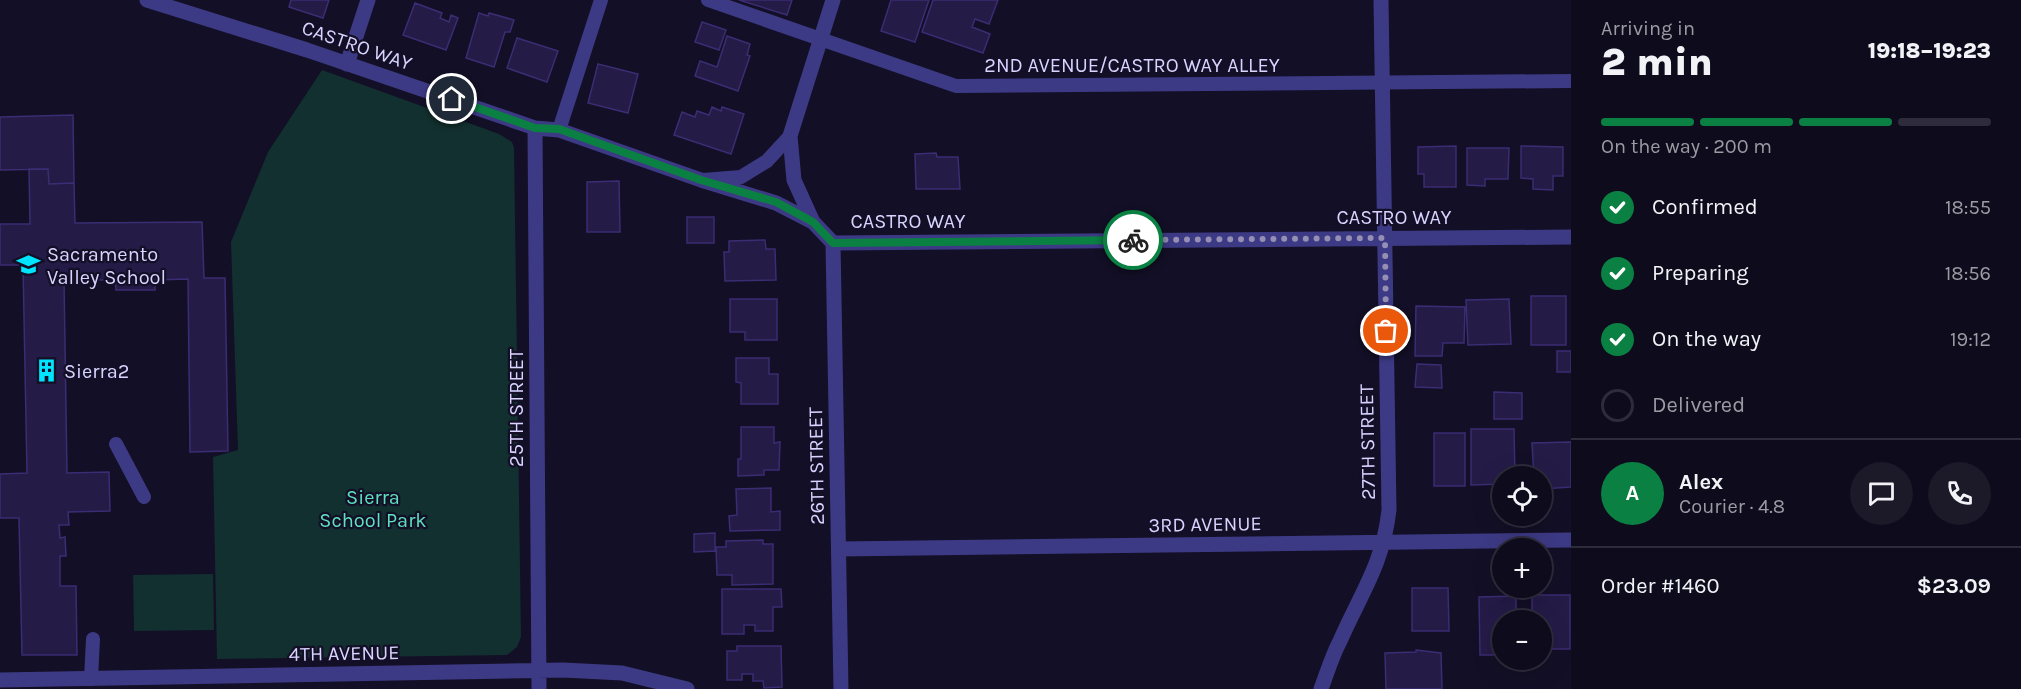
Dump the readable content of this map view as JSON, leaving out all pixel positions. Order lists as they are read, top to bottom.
{
  "streets": {
    "street": [
      "CASTRO WAY",
      "25TH STREET",
      "27TH STREET",
      "26TH STREET",
      "3RD AVENUE",
      "4TH AVENUE"
    ],
    "lane": ["2ND AVENUE/CASTRO WAY ALLEY"]
  },
  "crossings": [
    ["CASTRO WAY", "25TH STREET"],
    ["CASTRO WAY", "27TH STREET"],
    ["CASTRO WAY", "26TH STREET"],
    ["2ND AVENUE/CASTRO WAY ALLEY", "27TH STREET"],
    ["25TH STREET", "4TH AVENUE"],
    ["27TH STREET", "3RD AVENUE"],
    ["26TH STREET", "3RD AVENUE"]
  ],
  "parks": ["Sierra School Park"],
  "places": {
    "school or university": ["Sacramento Valley School"],
    "building": ["Sierra2"]
  },
  "page": {
    "heading": ["2 min", "Arriving in", "19:18–19:23"],
    "panel": [
      "Alex",
      "Courier · 4.8",
      "Order #1460",
      "$23.09"
    ],
    "bar": "On the way · 200 m",
    "list": [
      ["Confirmed", "18:55"],
      ["Preparing", "18:56"],
      ["On the way", "19:12"],
      "Delivered"
    ],
    "round": "A",
    "map_buttons": ["+", "−"]
  }
}
